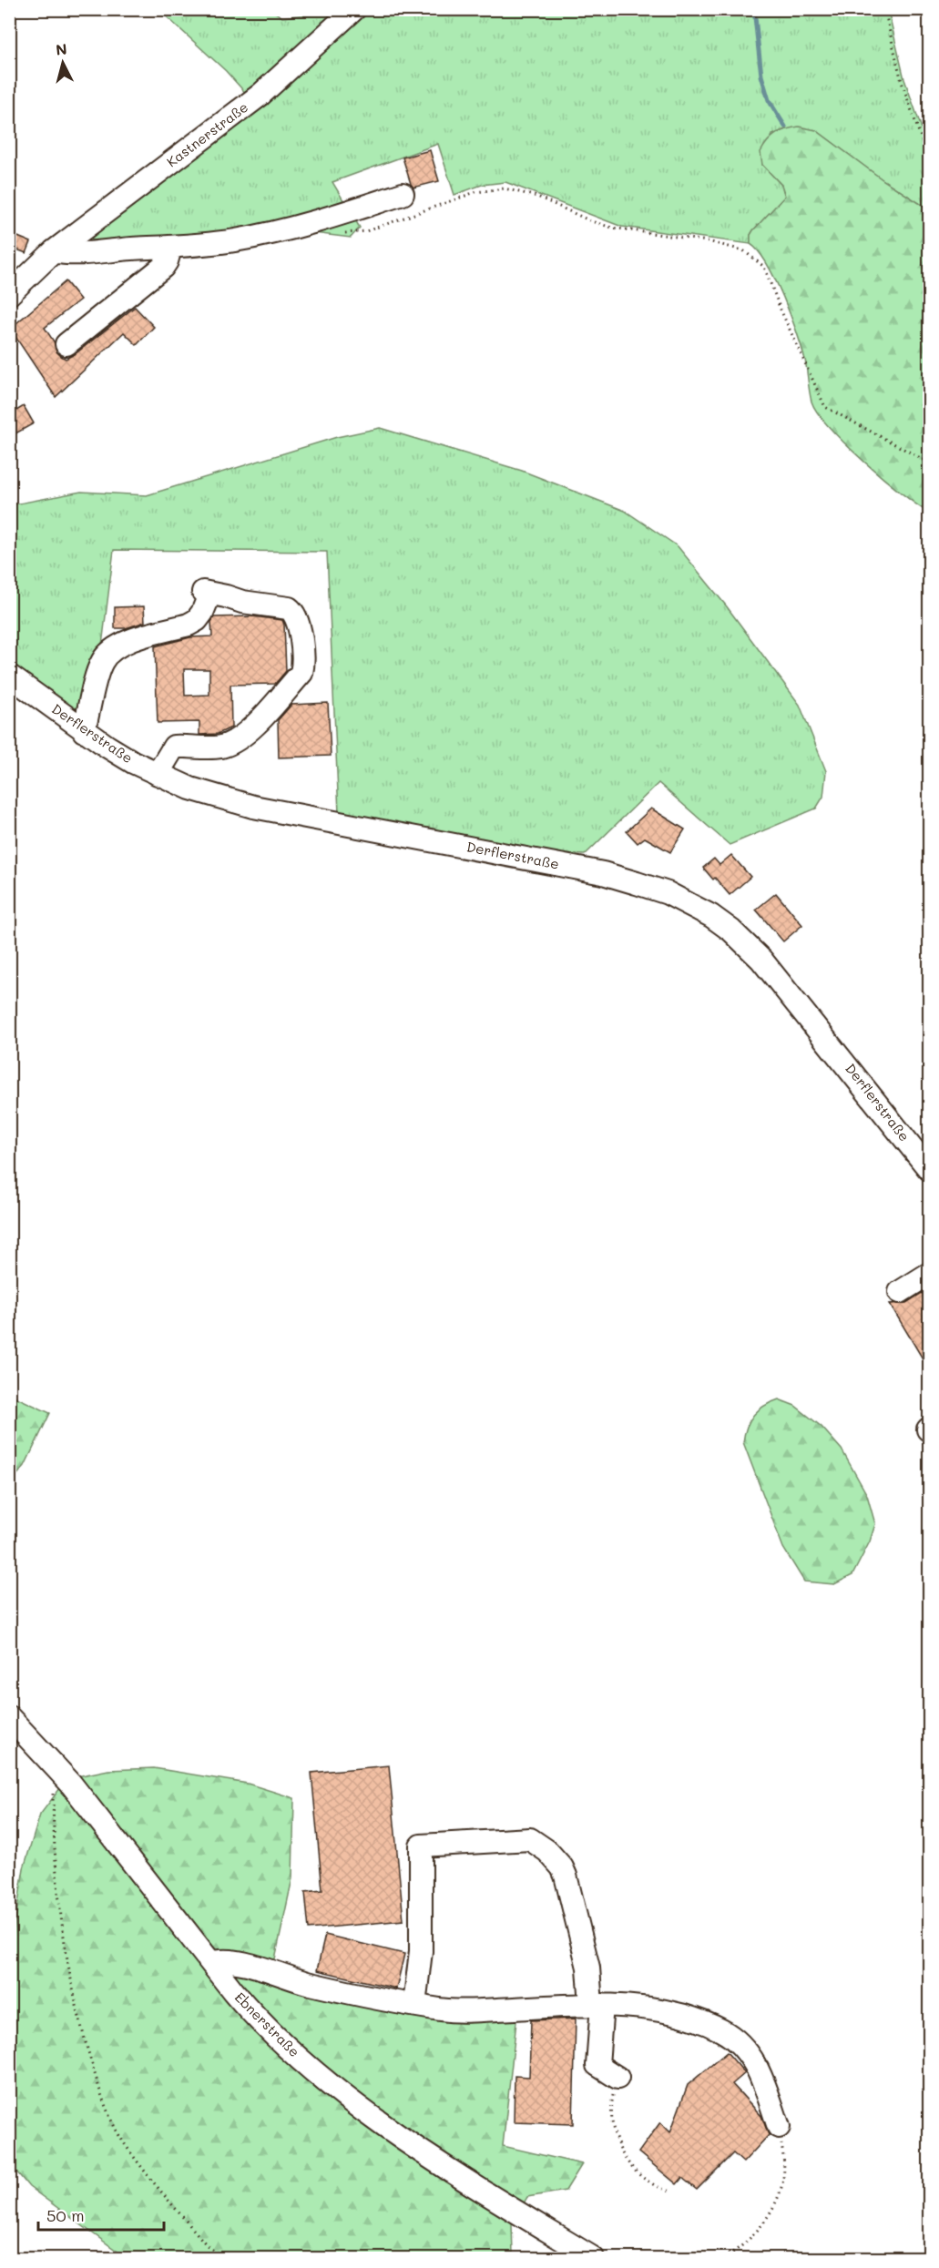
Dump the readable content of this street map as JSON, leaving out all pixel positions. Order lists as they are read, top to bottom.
{
  "streets": {
    "street": ["Kastnerstraße", "Derflerstraße", "Ebnerstraße"]
  },
  "scale_bar": "50 m",
  "north": "top"
}
